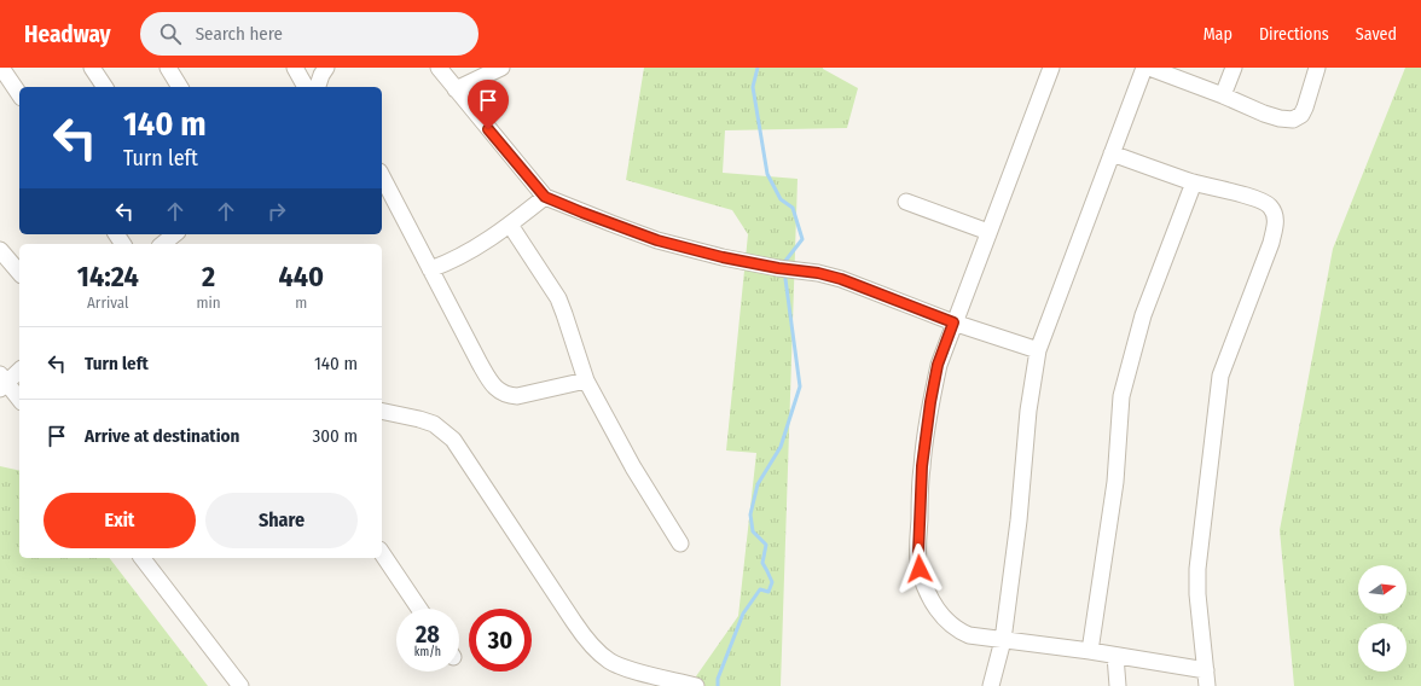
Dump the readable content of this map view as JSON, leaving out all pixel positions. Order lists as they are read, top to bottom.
{
  "north": "right",
  "page": {
    "header": "Headway",
    "search": "Search here",
    "nav": ["Map", "Directions", "Saved"],
    "turn": ["140 m", "Turn left"],
    "eta": [
      "14:24",
      "Arrival",
      "2",
      "min",
      "440",
      "m"
    ],
    "list": [
      {
        "name": "Turn left",
        "value": "140 m"
      },
      {
        "name": "Arrive at destination",
        "value": "300 m"
      }
    ],
    "buttons": ["Exit", "Share"],
    "speed": "28 km/h",
    "limit": "30"
  }
}
